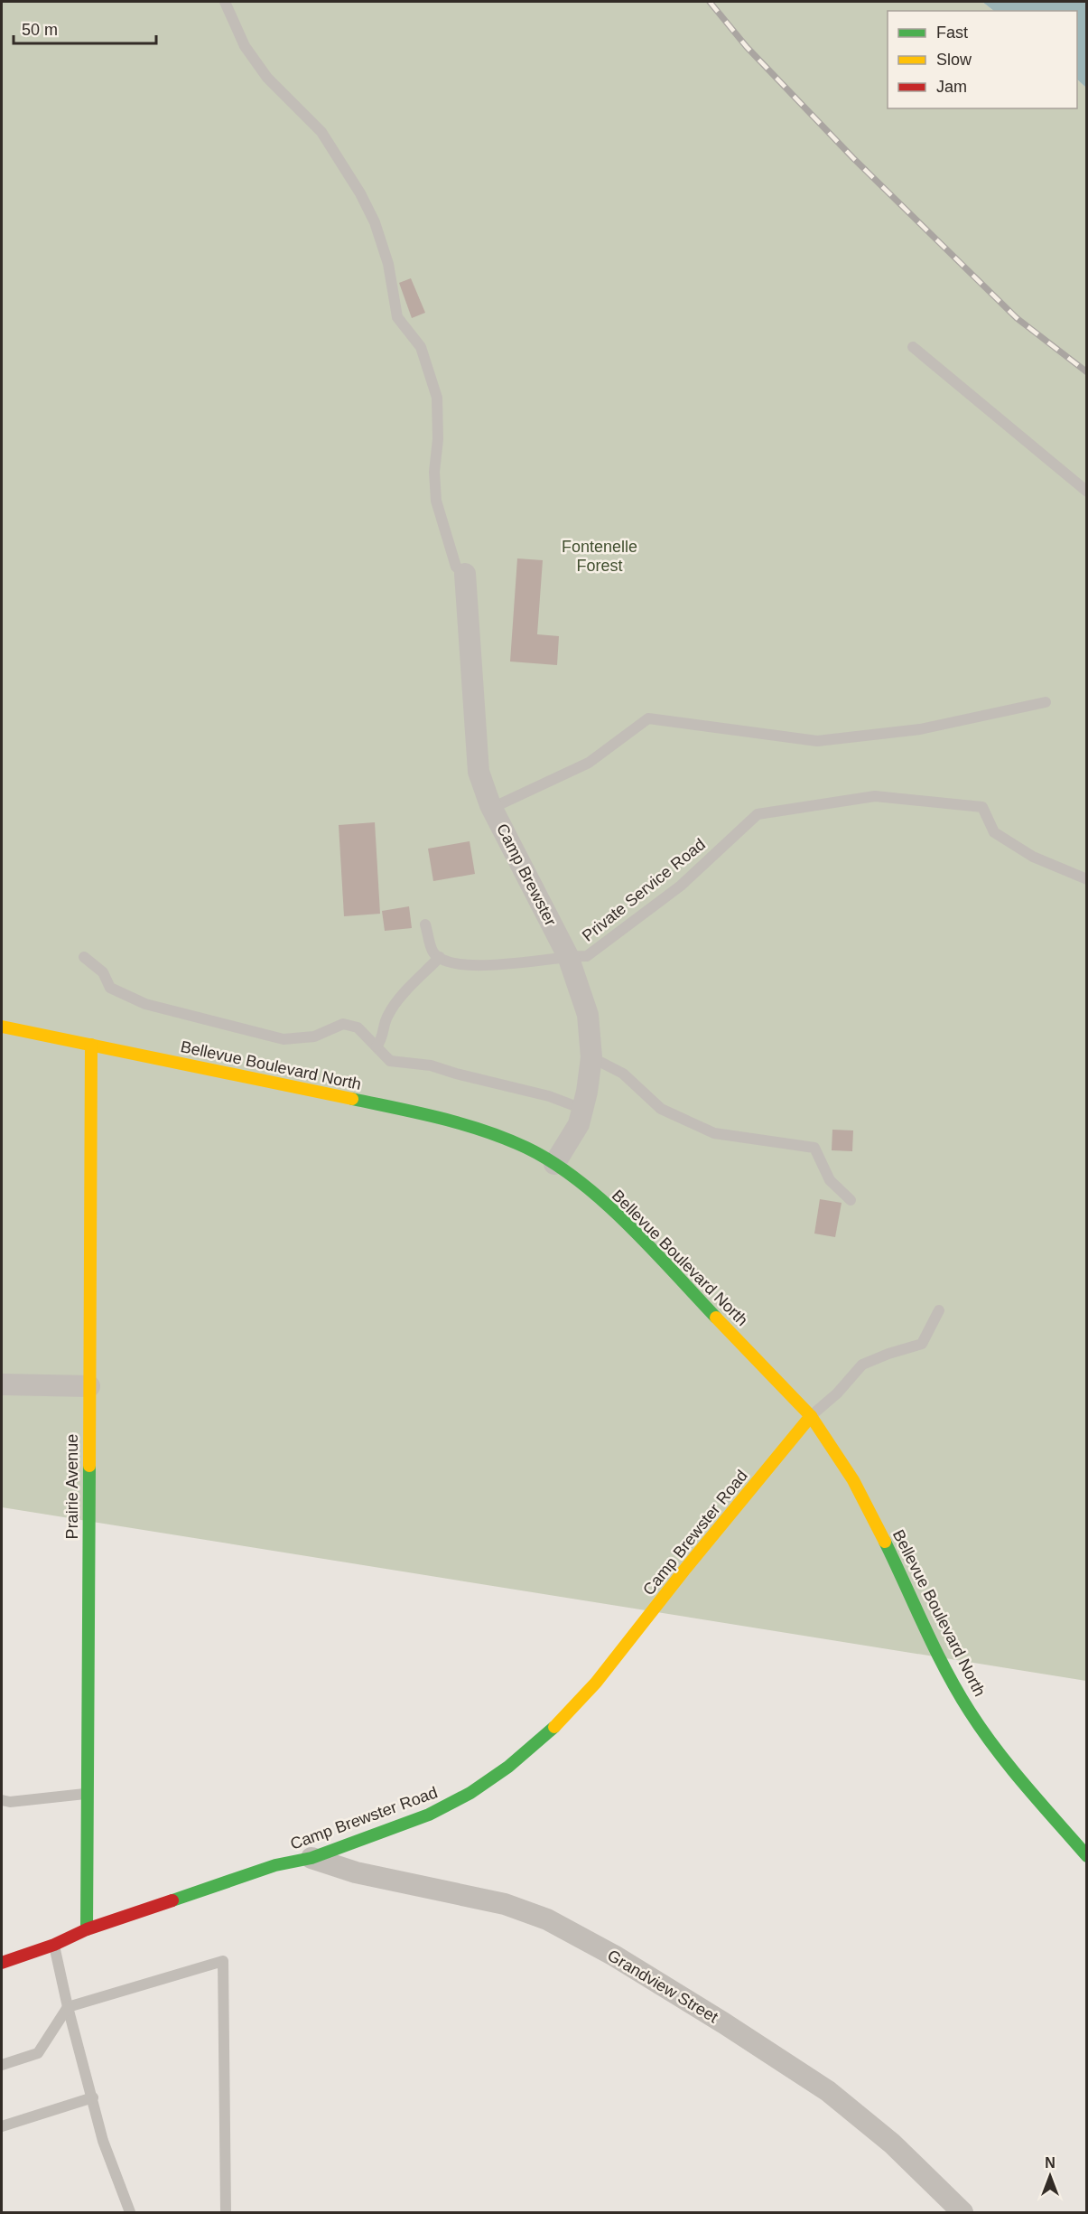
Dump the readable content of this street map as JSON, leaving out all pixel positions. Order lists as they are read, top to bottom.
{
  "streets": {
    "street": [
      "Camp Brewster",
      "Bellevue Boulevard North",
      "Prairie Avenue",
      "Camp Brewster Road",
      "Grandview Street"
    ],
    "lane": ["Private Service Road"]
  },
  "crossings": [
    ["Camp Brewster", "Private Service Road"],
    ["Camp Brewster", "Bellevue Boulevard North"],
    ["Bellevue Boulevard North", "Prairie Avenue"],
    ["Bellevue Boulevard North", "Camp Brewster Road"],
    ["Prairie Avenue", "Camp Brewster Road"],
    ["Camp Brewster Road", "Grandview Street"]
  ],
  "parks": ["Fontenelle Forest"],
  "legend": ["Fast", "Slow", "Jam"],
  "scale_bar": "50 m",
  "north": "top"
}
